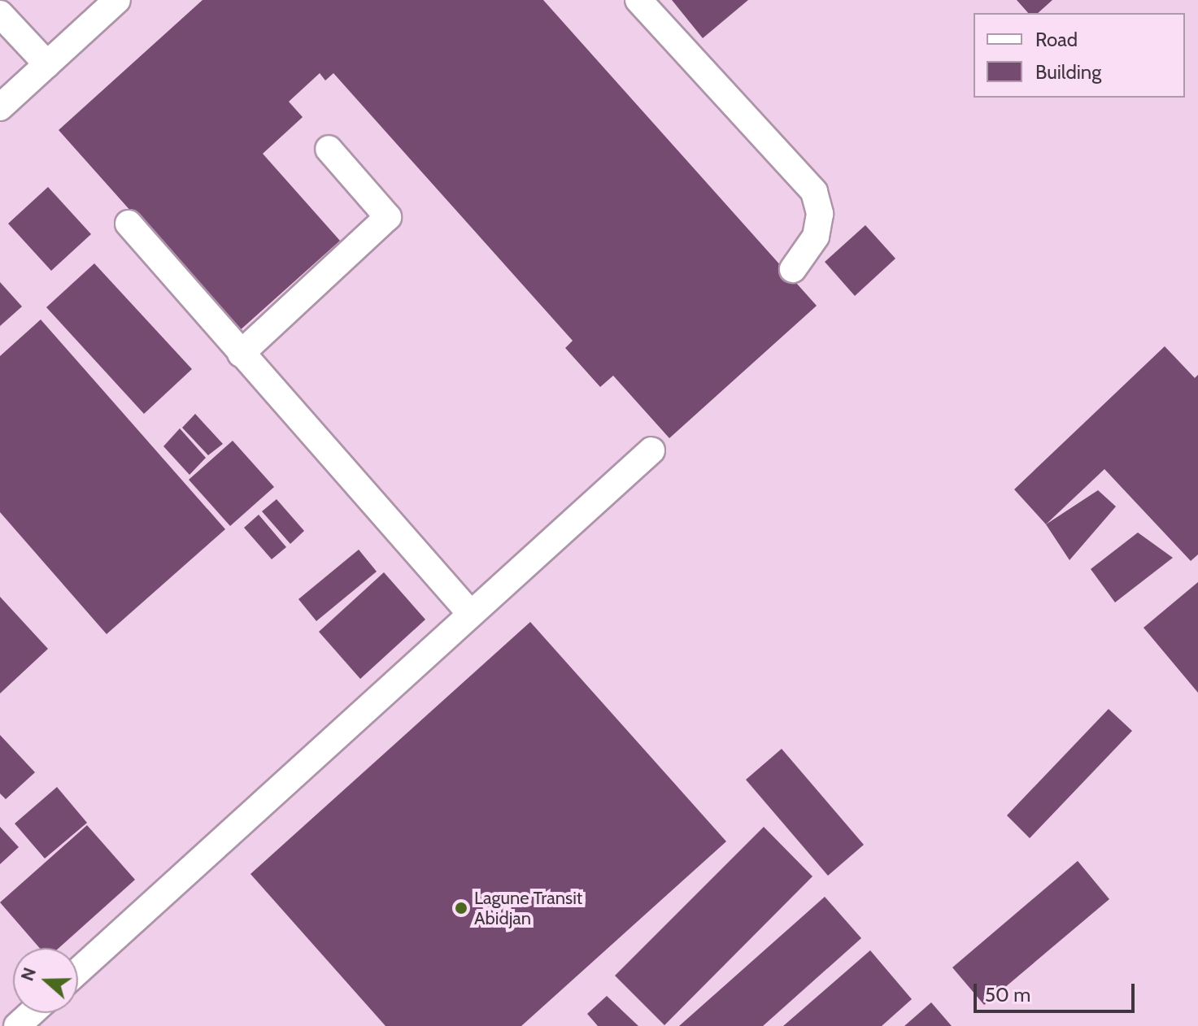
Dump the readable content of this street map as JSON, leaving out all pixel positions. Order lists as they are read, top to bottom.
{
  "places": ["Lagune Transit Abidjan"],
  "legend": ["Road", "Building"],
  "scale_bar": "50 m",
  "north": "left"
}
